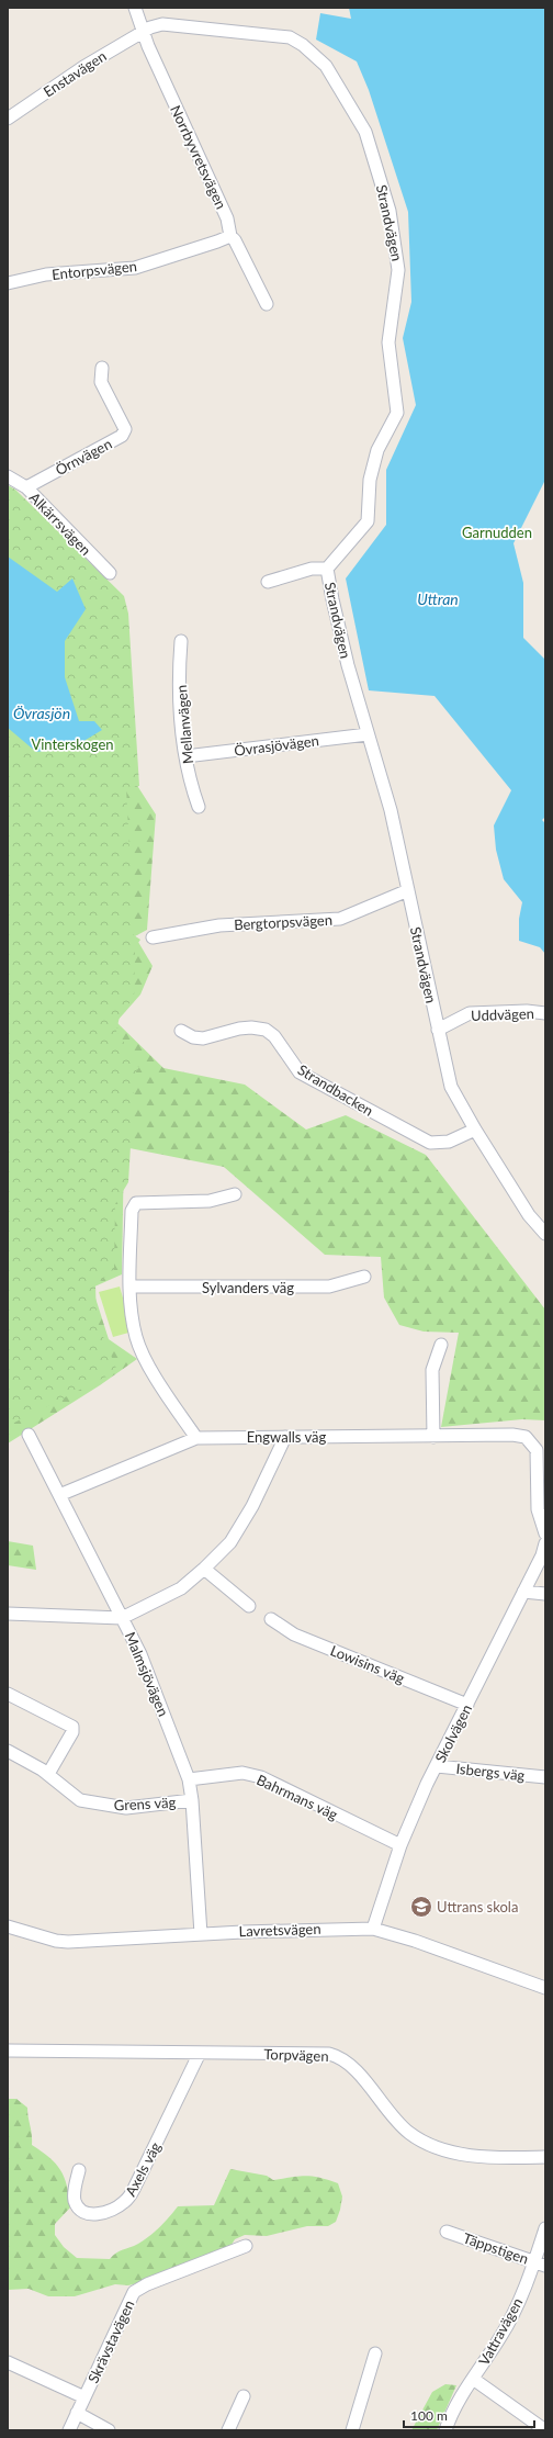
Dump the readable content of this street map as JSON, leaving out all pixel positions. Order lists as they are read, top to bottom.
{
  "streets": {
    "street": [
      "Enstavägen",
      "Norrbyvretsvägen",
      "Strandvägen",
      "Entorpsvägen",
      "Örnvägen",
      "Alkärrsvägen",
      "Mellanvägen",
      "Övrasjövägen",
      "Bergtorpsvägen",
      "Uddvägen",
      "Strandbacken",
      "Sylvanders väg",
      "Engwalls väg",
      "Lowisins väg",
      "Malmsjövägen",
      "Skolvägen",
      "Isbergs väg",
      "Bahrmans väg",
      "Grens väg",
      "Lavretsvägen",
      "Torpvägen",
      "Axels väg",
      "Täppstigen",
      "Vattravägen",
      "Skrävstavägen"
    ]
  },
  "crossings": [
    ["Enstavägen", "Norrbyvretsvägen"],
    ["Enstavägen", "Strandvägen"],
    ["Norrbyvretsvägen", "Strandvägen"],
    ["Norrbyvretsvägen", "Entorpsvägen"],
    ["Strandvägen", "Övrasjövägen"],
    ["Strandvägen", "Bergtorpsvägen"],
    ["Strandvägen", "Uddvägen"],
    ["Strandvägen", "Strandbacken"],
    ["Örnvägen", "Alkärrsvägen"],
    ["Mellanvägen", "Övrasjövägen"],
    ["Engwalls väg", "Malmsjövägen"],
    ["Lowisins väg", "Skolvägen"],
    ["Malmsjövägen", "Bahrmans väg"],
    ["Malmsjövägen", "Grens väg"],
    ["Malmsjövägen", "Lavretsvägen"],
    ["Skolvägen", "Isbergs väg"],
    ["Skolvägen", "Bahrmans väg"],
    ["Skolvägen", "Lavretsvägen"],
    ["Torpvägen", "Axels väg"],
    ["Täppstigen", "Vattravägen"]
  ],
  "water": ["Uttran", "Övrasjön"],
  "parks": ["Garnudden", "Vinterskogen"],
  "places": {
    "school or university": ["Uttrans skola"]
  },
  "scale_bar": "100 m"
}
